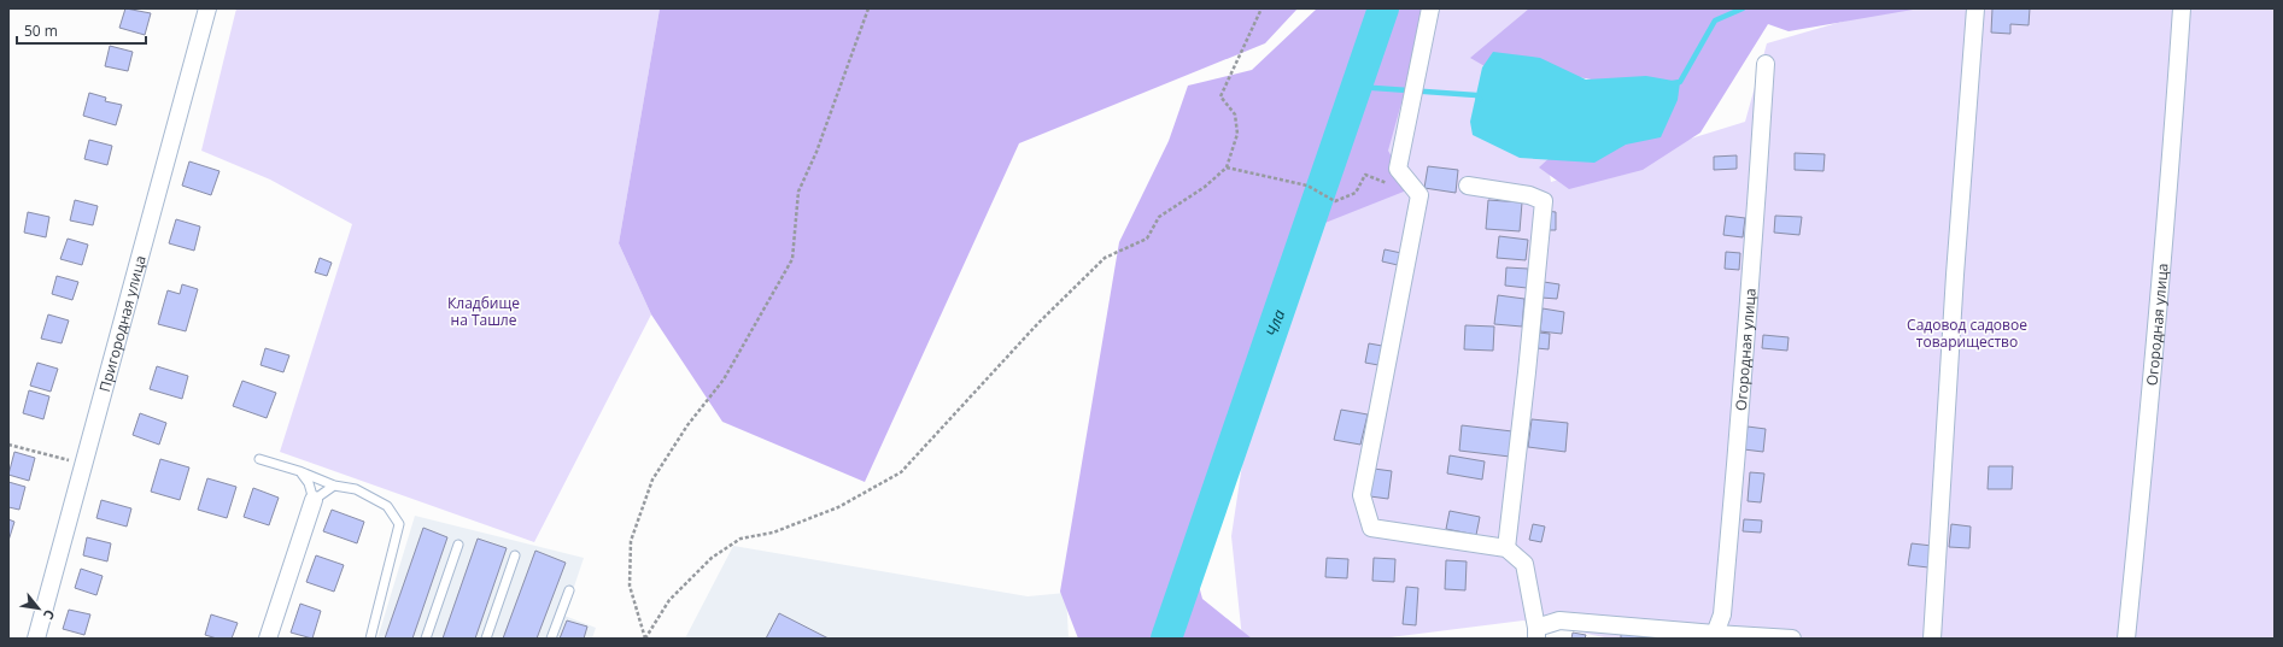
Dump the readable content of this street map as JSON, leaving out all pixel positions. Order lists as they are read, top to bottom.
{
  "streets": {
    "street": ["Пригородная улица", "Огородная улица"]
  },
  "water": ["Чла"],
  "parks": ["Кладбище на Ташле", "Садовод садовое товарищество"],
  "scale_bar": "50 m",
  "north": "bottom right"
}
